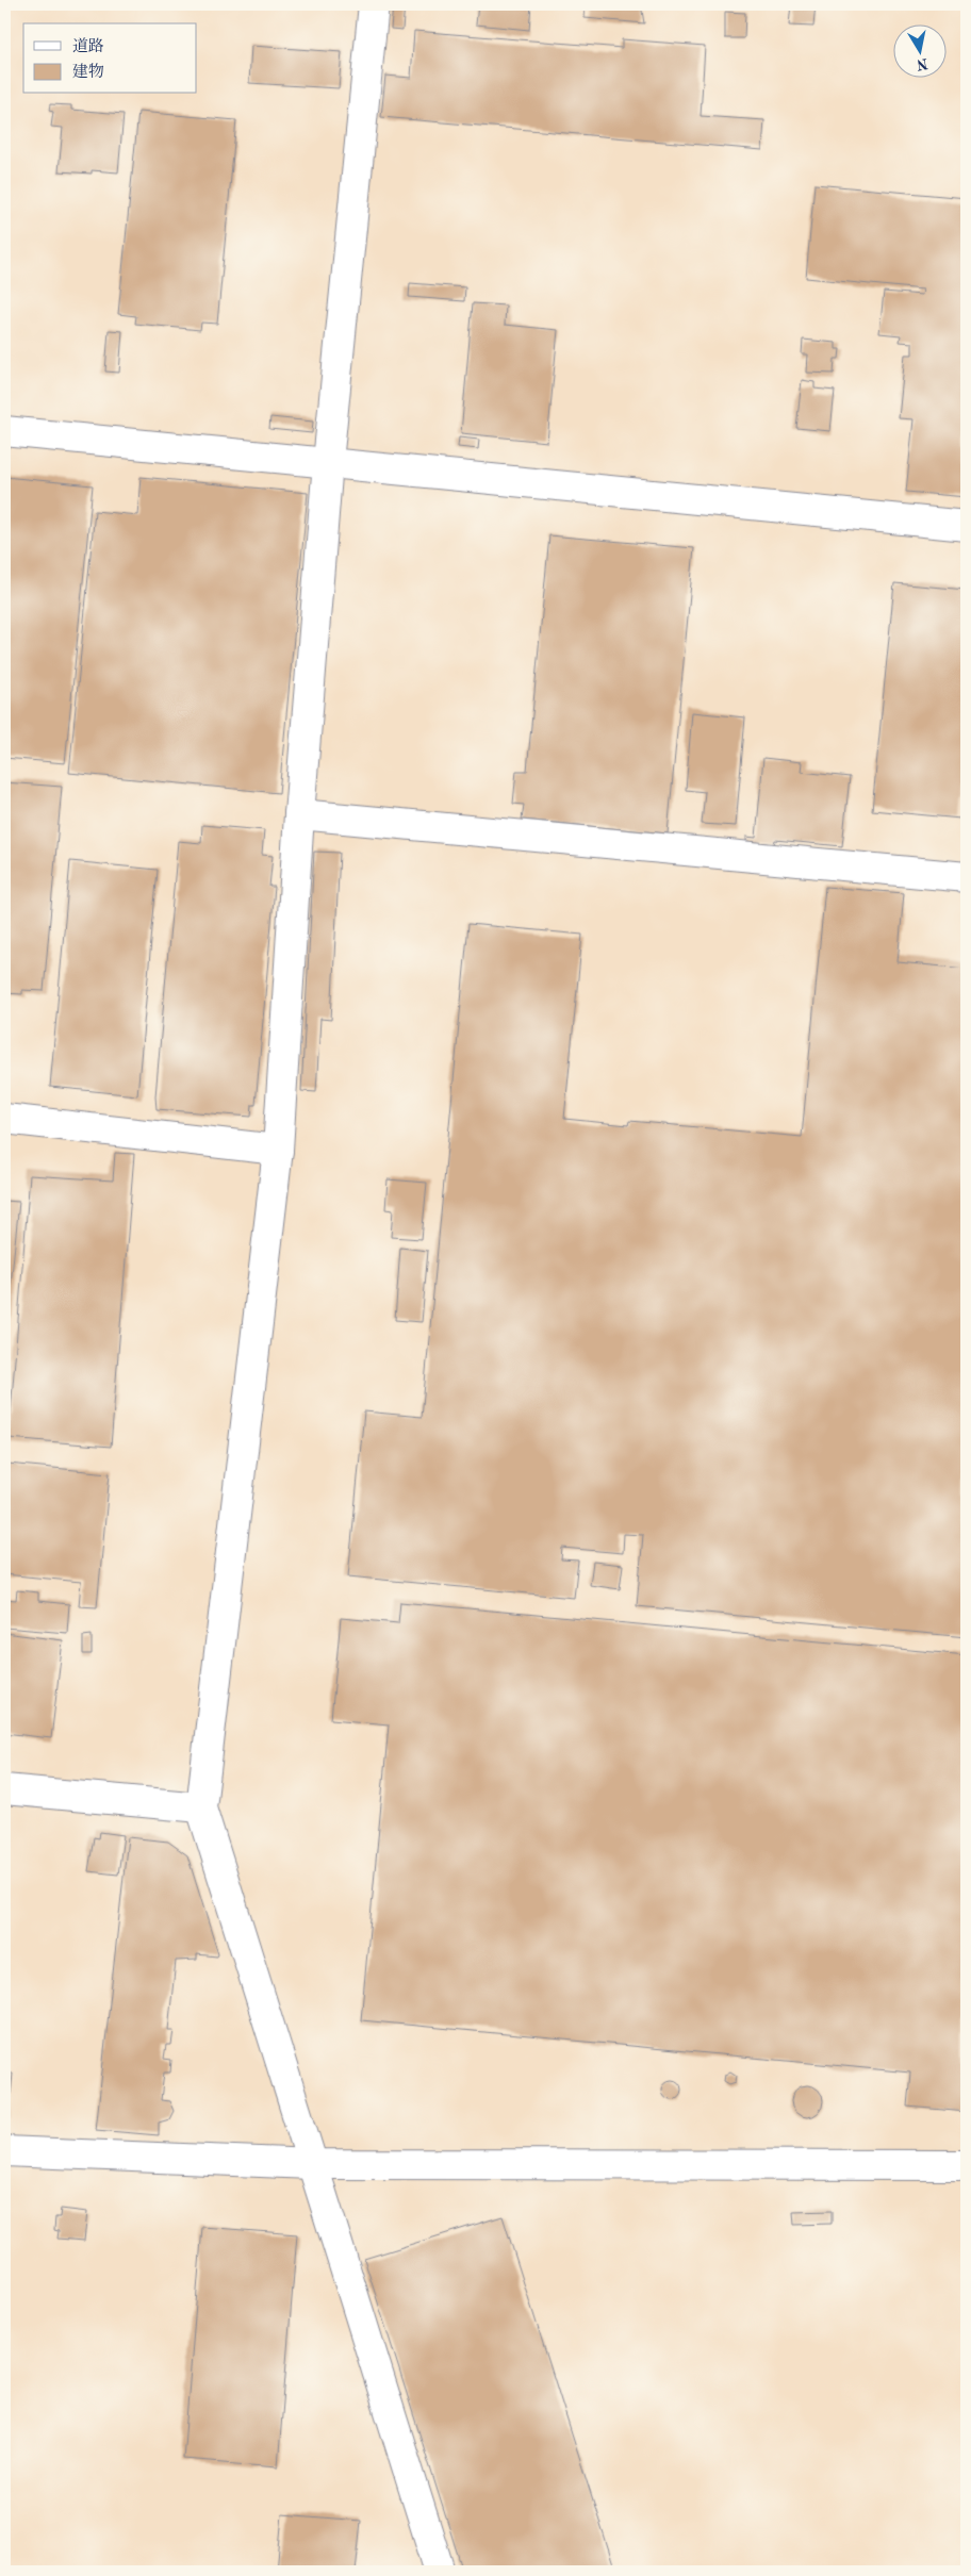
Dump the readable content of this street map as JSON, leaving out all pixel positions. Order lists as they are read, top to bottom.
{
  "legend": ["道路", "建物"],
  "north": "bottom"
}
